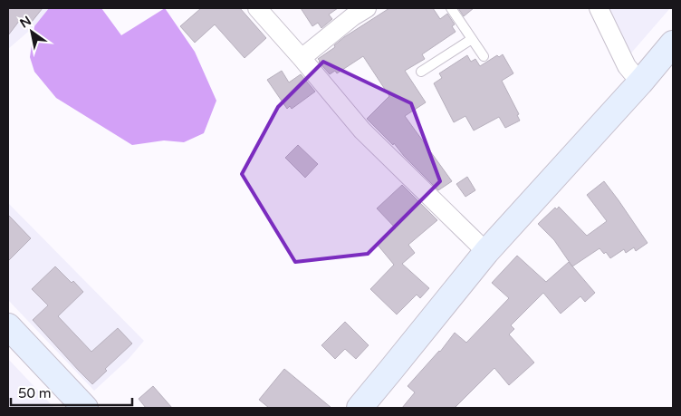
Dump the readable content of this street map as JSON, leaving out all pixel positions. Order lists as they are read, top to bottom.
{
  "scale_bar": "50 m",
  "north": "top left"
}
